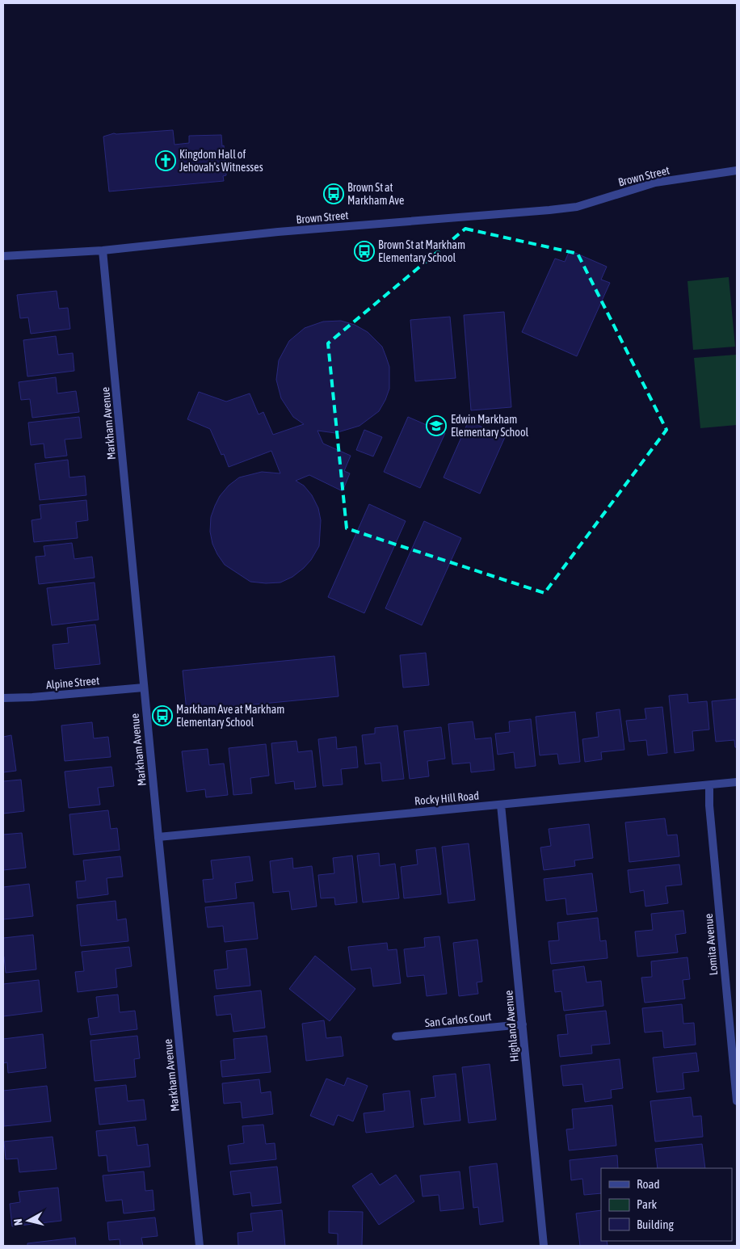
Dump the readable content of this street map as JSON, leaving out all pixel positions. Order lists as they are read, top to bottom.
{
  "streets": {
    "street": [
      "Brown Street",
      "Markham Avenue",
      "Alpine Street",
      "Rocky Hill Road",
      "Lomita Avenue",
      "San Carlos Court",
      "Highland Avenue"
    ]
  },
  "crossings": [
    ["Brown Street", "Markham Avenue"],
    ["Markham Avenue", "Alpine Street"],
    ["Markham Avenue", "Rocky Hill Road"],
    ["Rocky Hill Road", "Lomita Avenue"],
    ["Rocky Hill Road", "Highland Avenue"],
    ["San Carlos Court", "Highland Avenue"]
  ],
  "places": {
    "church": ["Kingdom Hall of Jehovah's Witnesses"],
    "bus stop": ["Brown St at Markham Ave", "Brown St at Markham Elementary School", "Markham Ave at Markham Elementary School"],
    "school or university": ["Edwin Markham Elementary School"]
  },
  "legend": ["Road", "Park", "Building"],
  "north": "left"
}
